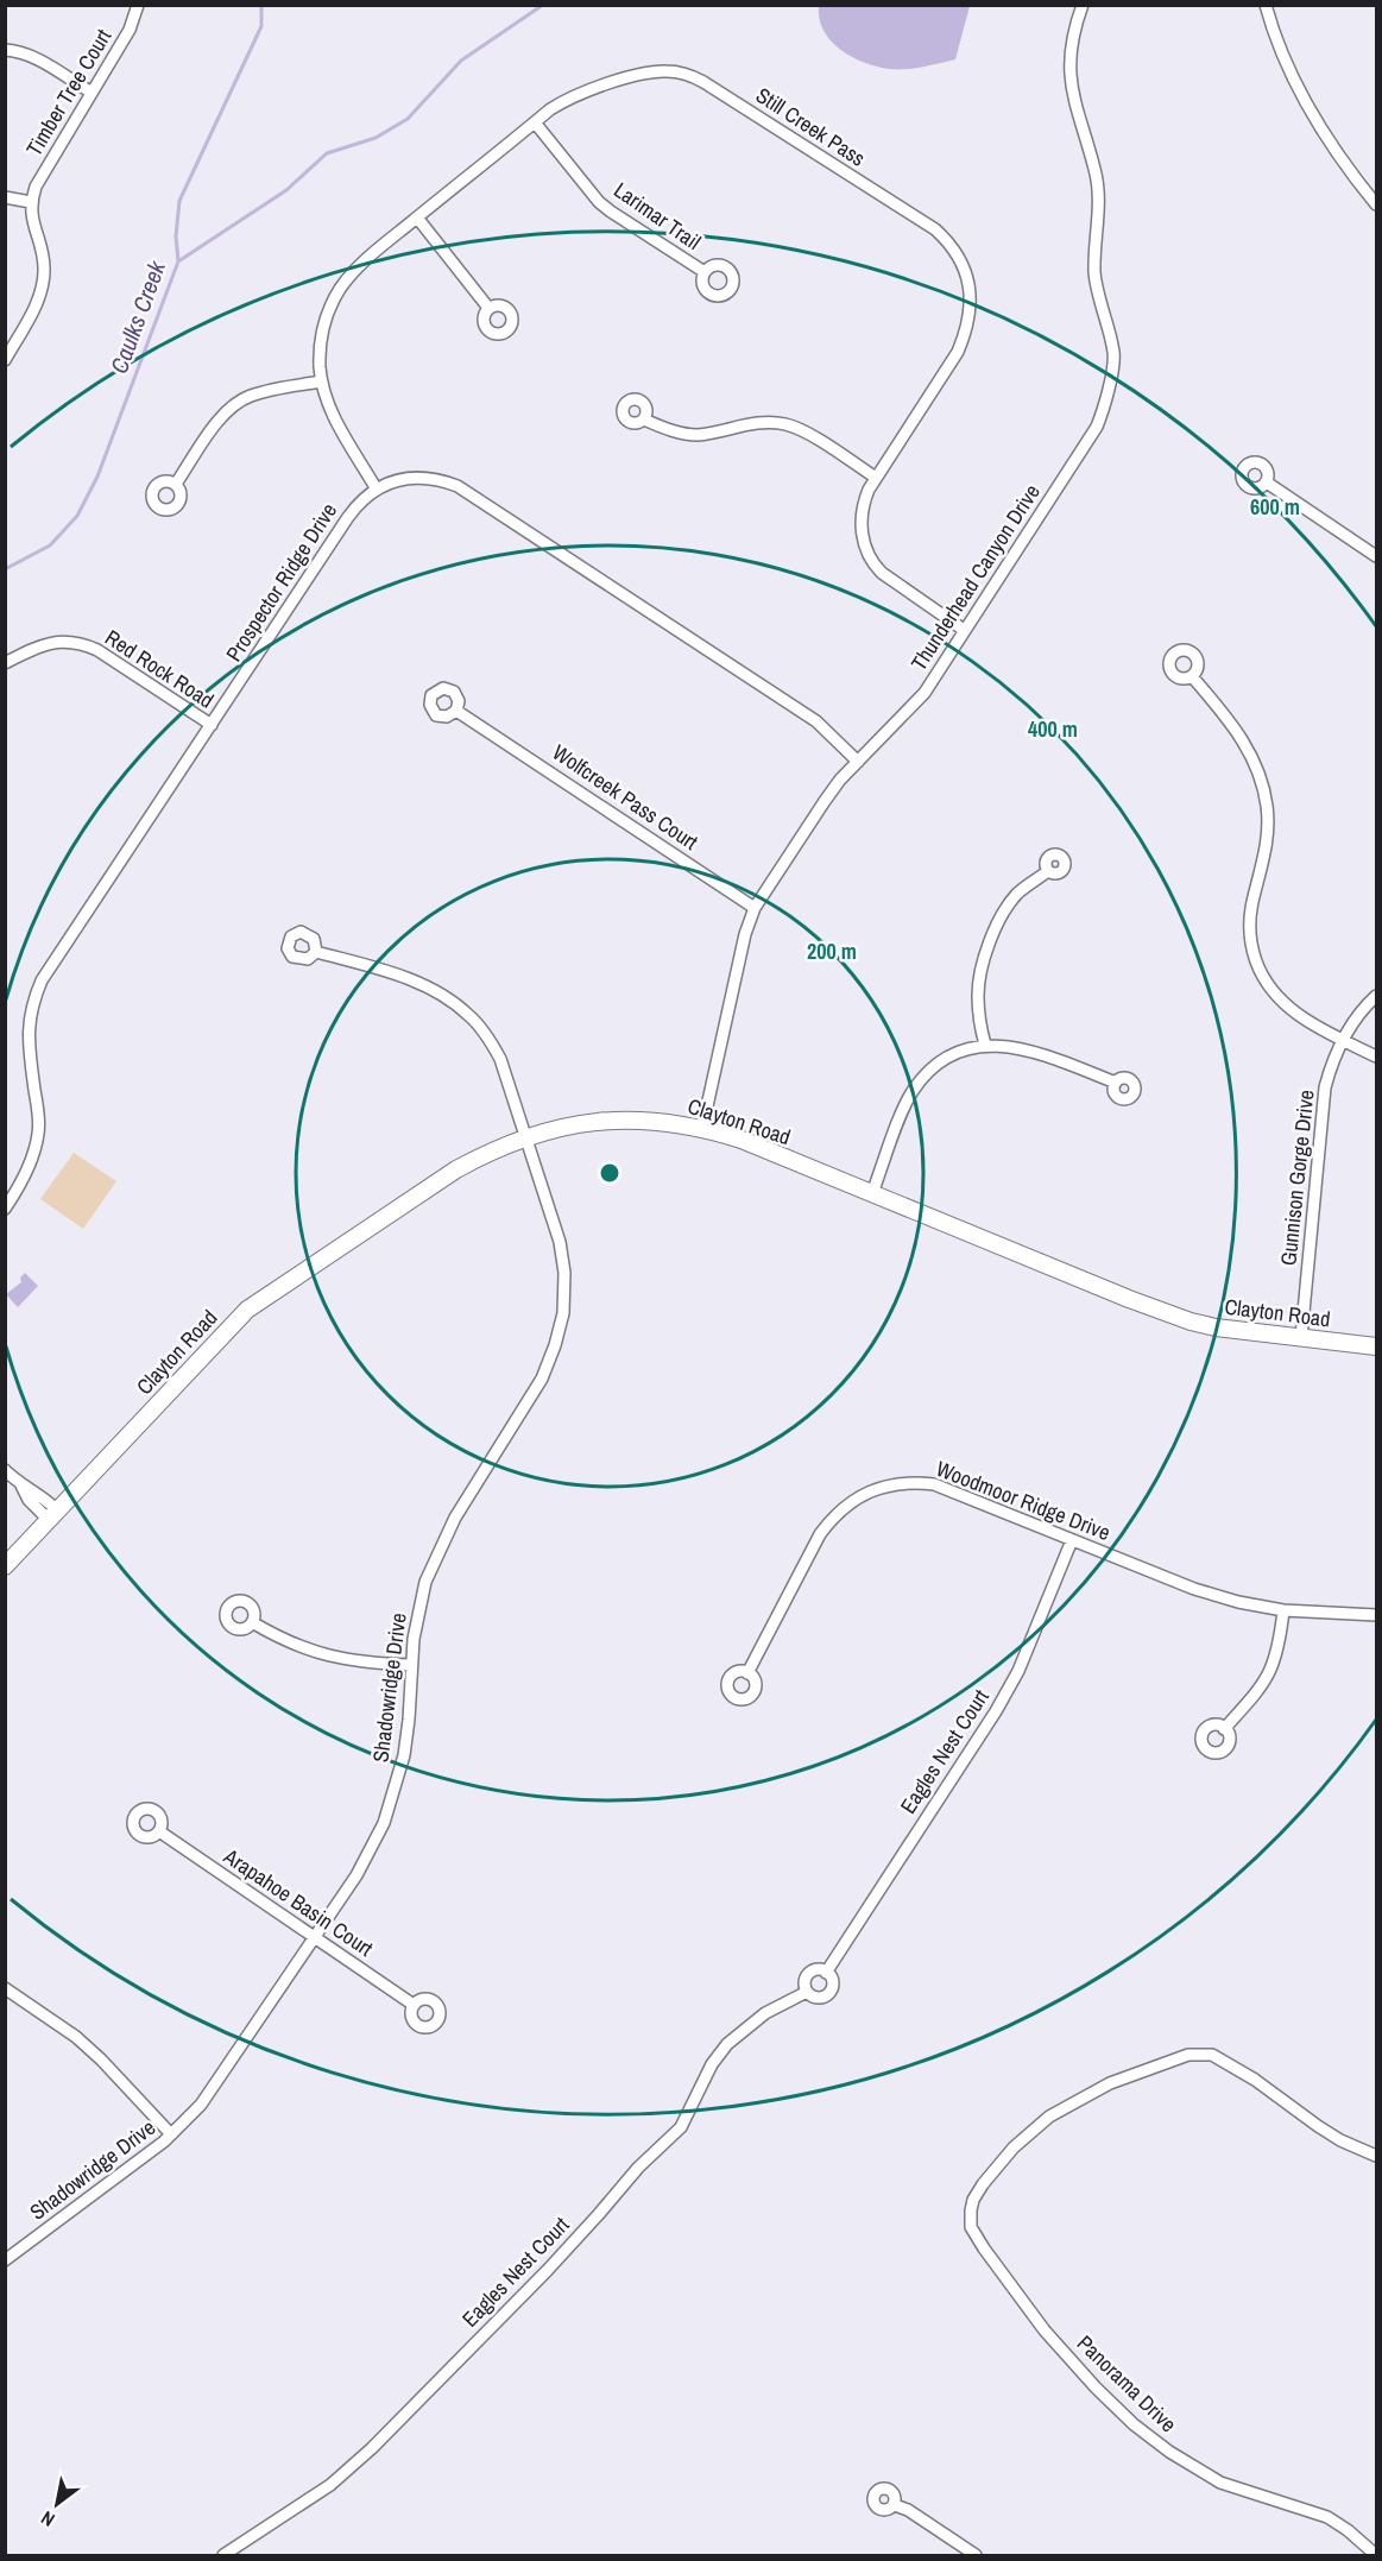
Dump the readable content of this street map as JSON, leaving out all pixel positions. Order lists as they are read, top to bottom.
{
  "streets": {
    "main road": ["Clayton Road"],
    "street": [
      "Timber Tree Court",
      "Still Creek Pass",
      "Larimar Trail",
      "Thunderhead Canyon Drive",
      "Prospector Ridge Drive",
      "Red Rock Road",
      "Wolfcreek Pass Court",
      "Gunnison Gorge Drive",
      "Woodmoor Ridge Drive",
      "Shadowridge Drive",
      "Eagles Nest Court",
      "Arapahoe Basin Court",
      "Panorama Drive"
    ]
  },
  "crossings": [
    ["Still Creek Pass", "Larimar Trail"],
    ["Still Creek Pass", "Thunderhead Canyon Drive"],
    ["Still Creek Pass", "Prospector Ridge Drive"],
    ["Thunderhead Canyon Drive", "Prospector Ridge Drive"],
    ["Thunderhead Canyon Drive", "Wolfcreek Pass Court"],
    ["Thunderhead Canyon Drive", "Clayton Road"],
    ["Prospector Ridge Drive", "Red Rock Road"],
    ["Clayton Road", "Gunnison Gorge Drive"],
    ["Clayton Road", "Shadowridge Drive"],
    ["Woodmoor Ridge Drive", "Eagles Nest Court"],
    ["Shadowridge Drive", "Arapahoe Basin Court"]
  ],
  "water": ["Caulks Creek"],
  "north": "bottom left",
  "rings": ["600 m", "400 m", "200 m"]
}
